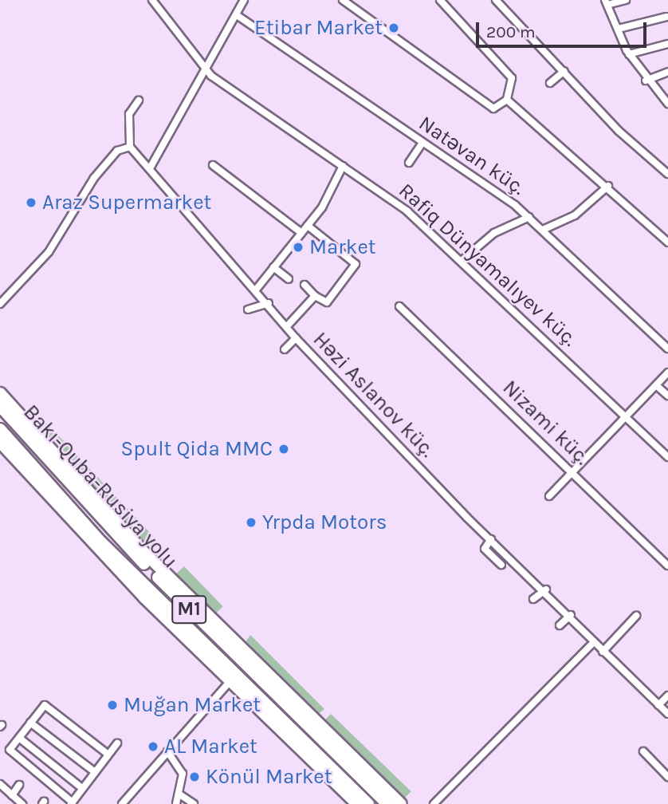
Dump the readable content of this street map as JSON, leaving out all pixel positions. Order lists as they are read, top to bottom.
{
  "streets": {
    "highway": ["Bakı-Quba-Rusiya yolu", "M1"],
    "street": [
      "Natəvan küç.",
      "Rafiq Dünyamalıyev küç.",
      "Həzi Aslanov küç.",
      "Nizami küç."
    ]
  },
  "places": [
    "Etibar Market",
    "Araz Supermarket",
    "Market",
    "Spult Qida MMC",
    "Yrpda Motors",
    "Muğan Market",
    "AL Market",
    "Könül Market"
  ],
  "scale_bar": "200 m"
}
